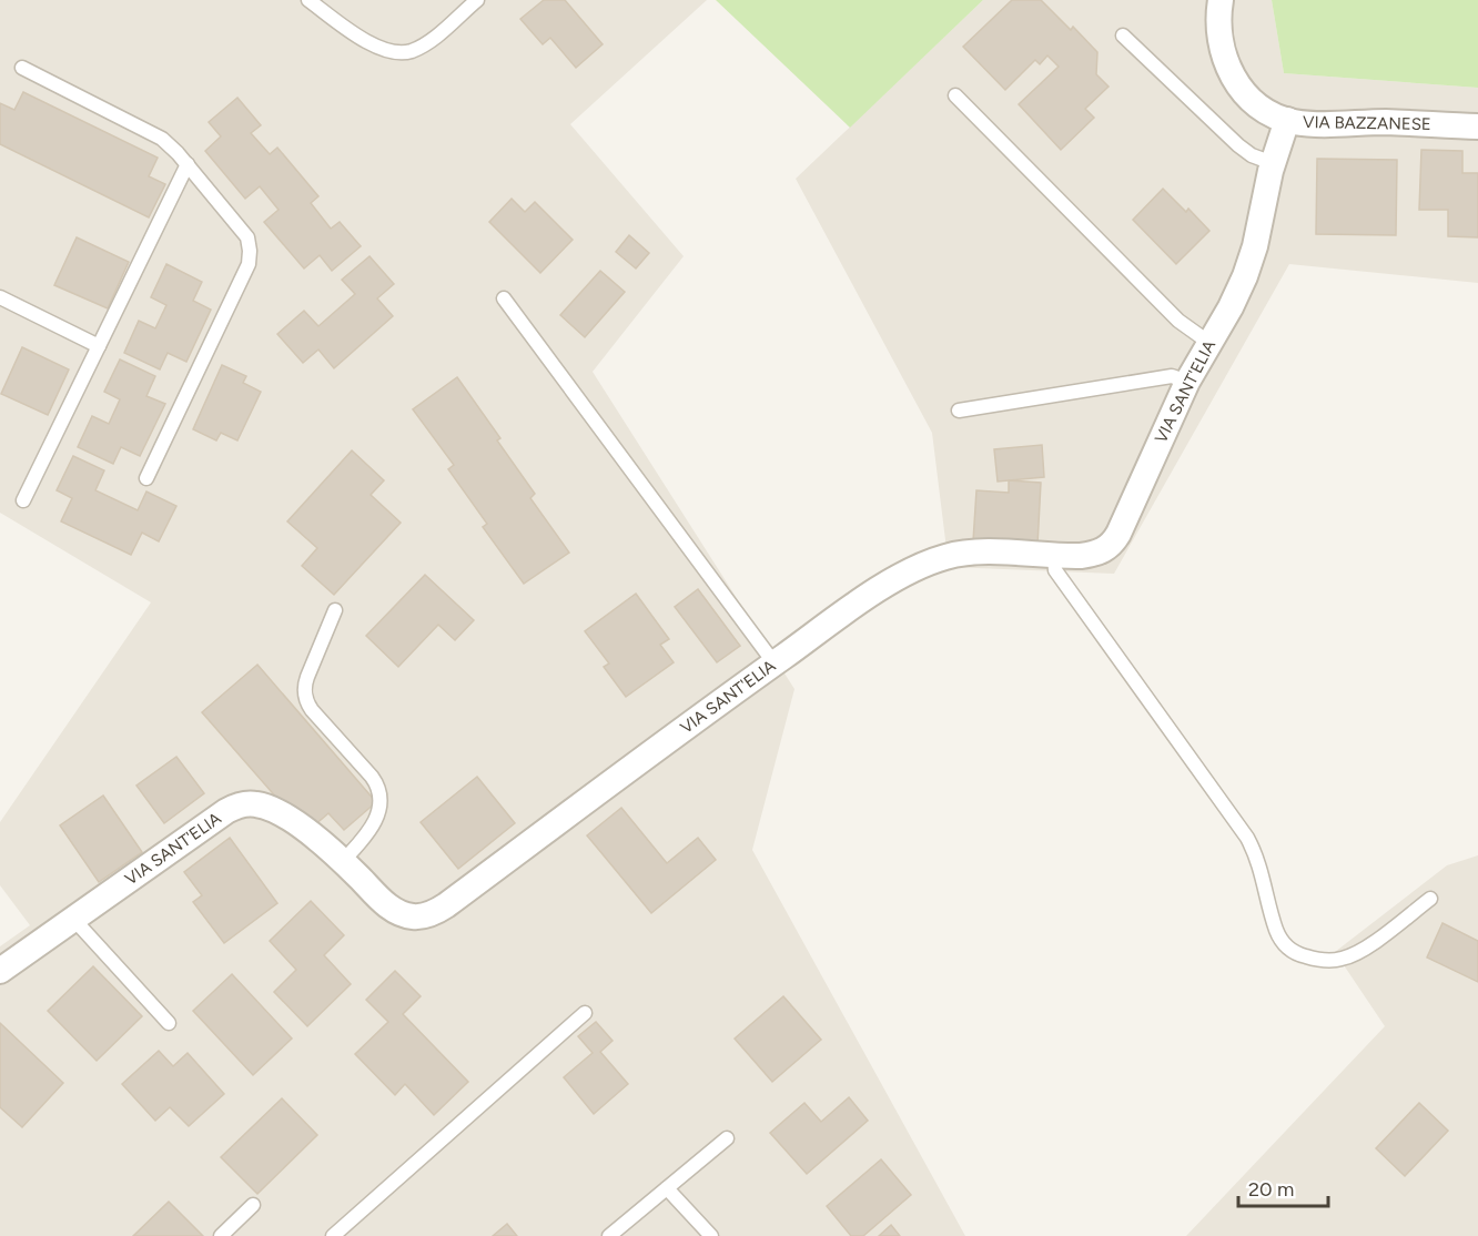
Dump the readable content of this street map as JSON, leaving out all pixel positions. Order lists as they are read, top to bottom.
{
  "streets": {
    "street": ["VIA BAZZANESE", "VIA SANT'ELIA"]
  },
  "crossings": [
    ["VIA BAZZANESE", "VIA SANT'ELIA"]
  ],
  "scale_bar": "20 m"
}
